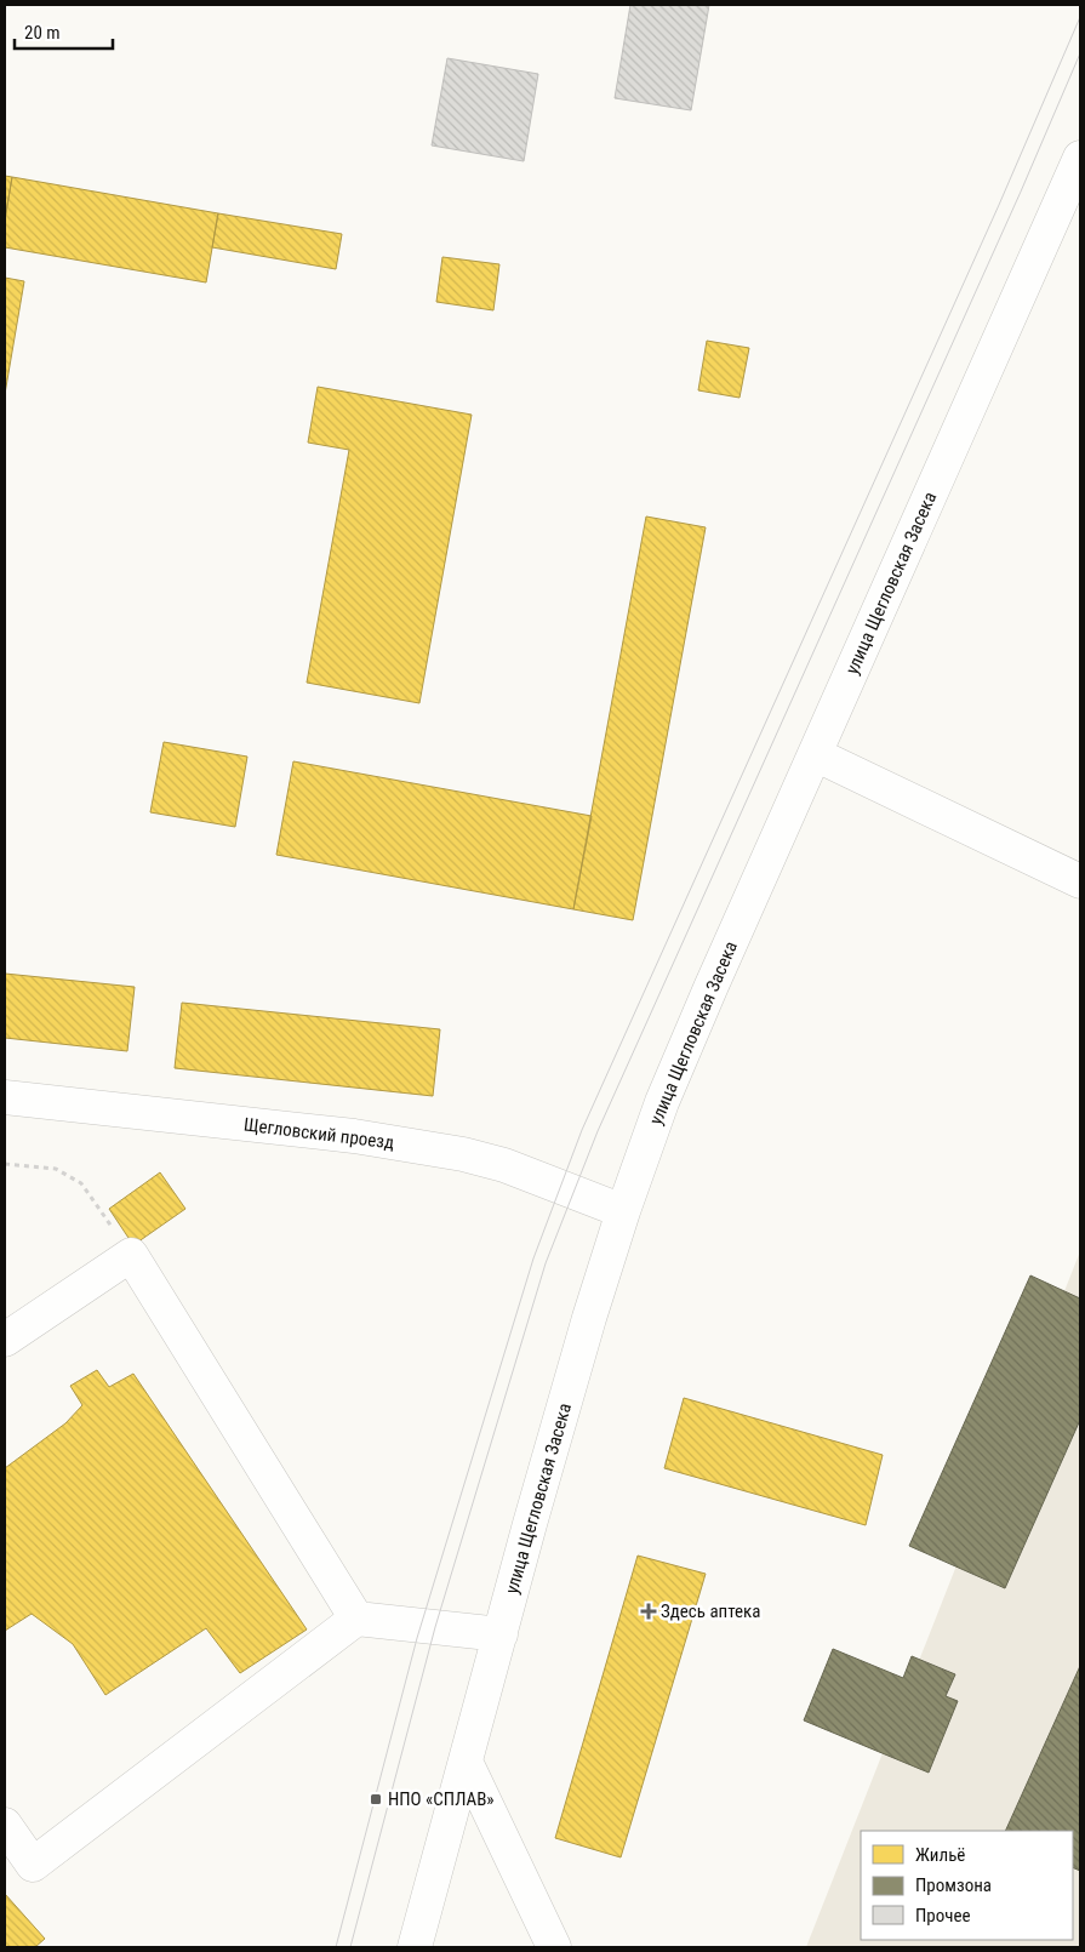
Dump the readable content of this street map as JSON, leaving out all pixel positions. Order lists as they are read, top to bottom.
{
  "streets": {
    "street": ["улица Щегловская Засека", "Щегловский проезд"]
  },
  "crossings": [
    ["улица Щегловская Засека", "Щегловский проезд"]
  ],
  "places": {
    "health": ["Здесь аптека"],
    "transit": ["НПО «СПЛАВ»"]
  },
  "legend": ["Жильё", "Промзона", "Прочее"],
  "scale_bar": "20 m"
}
